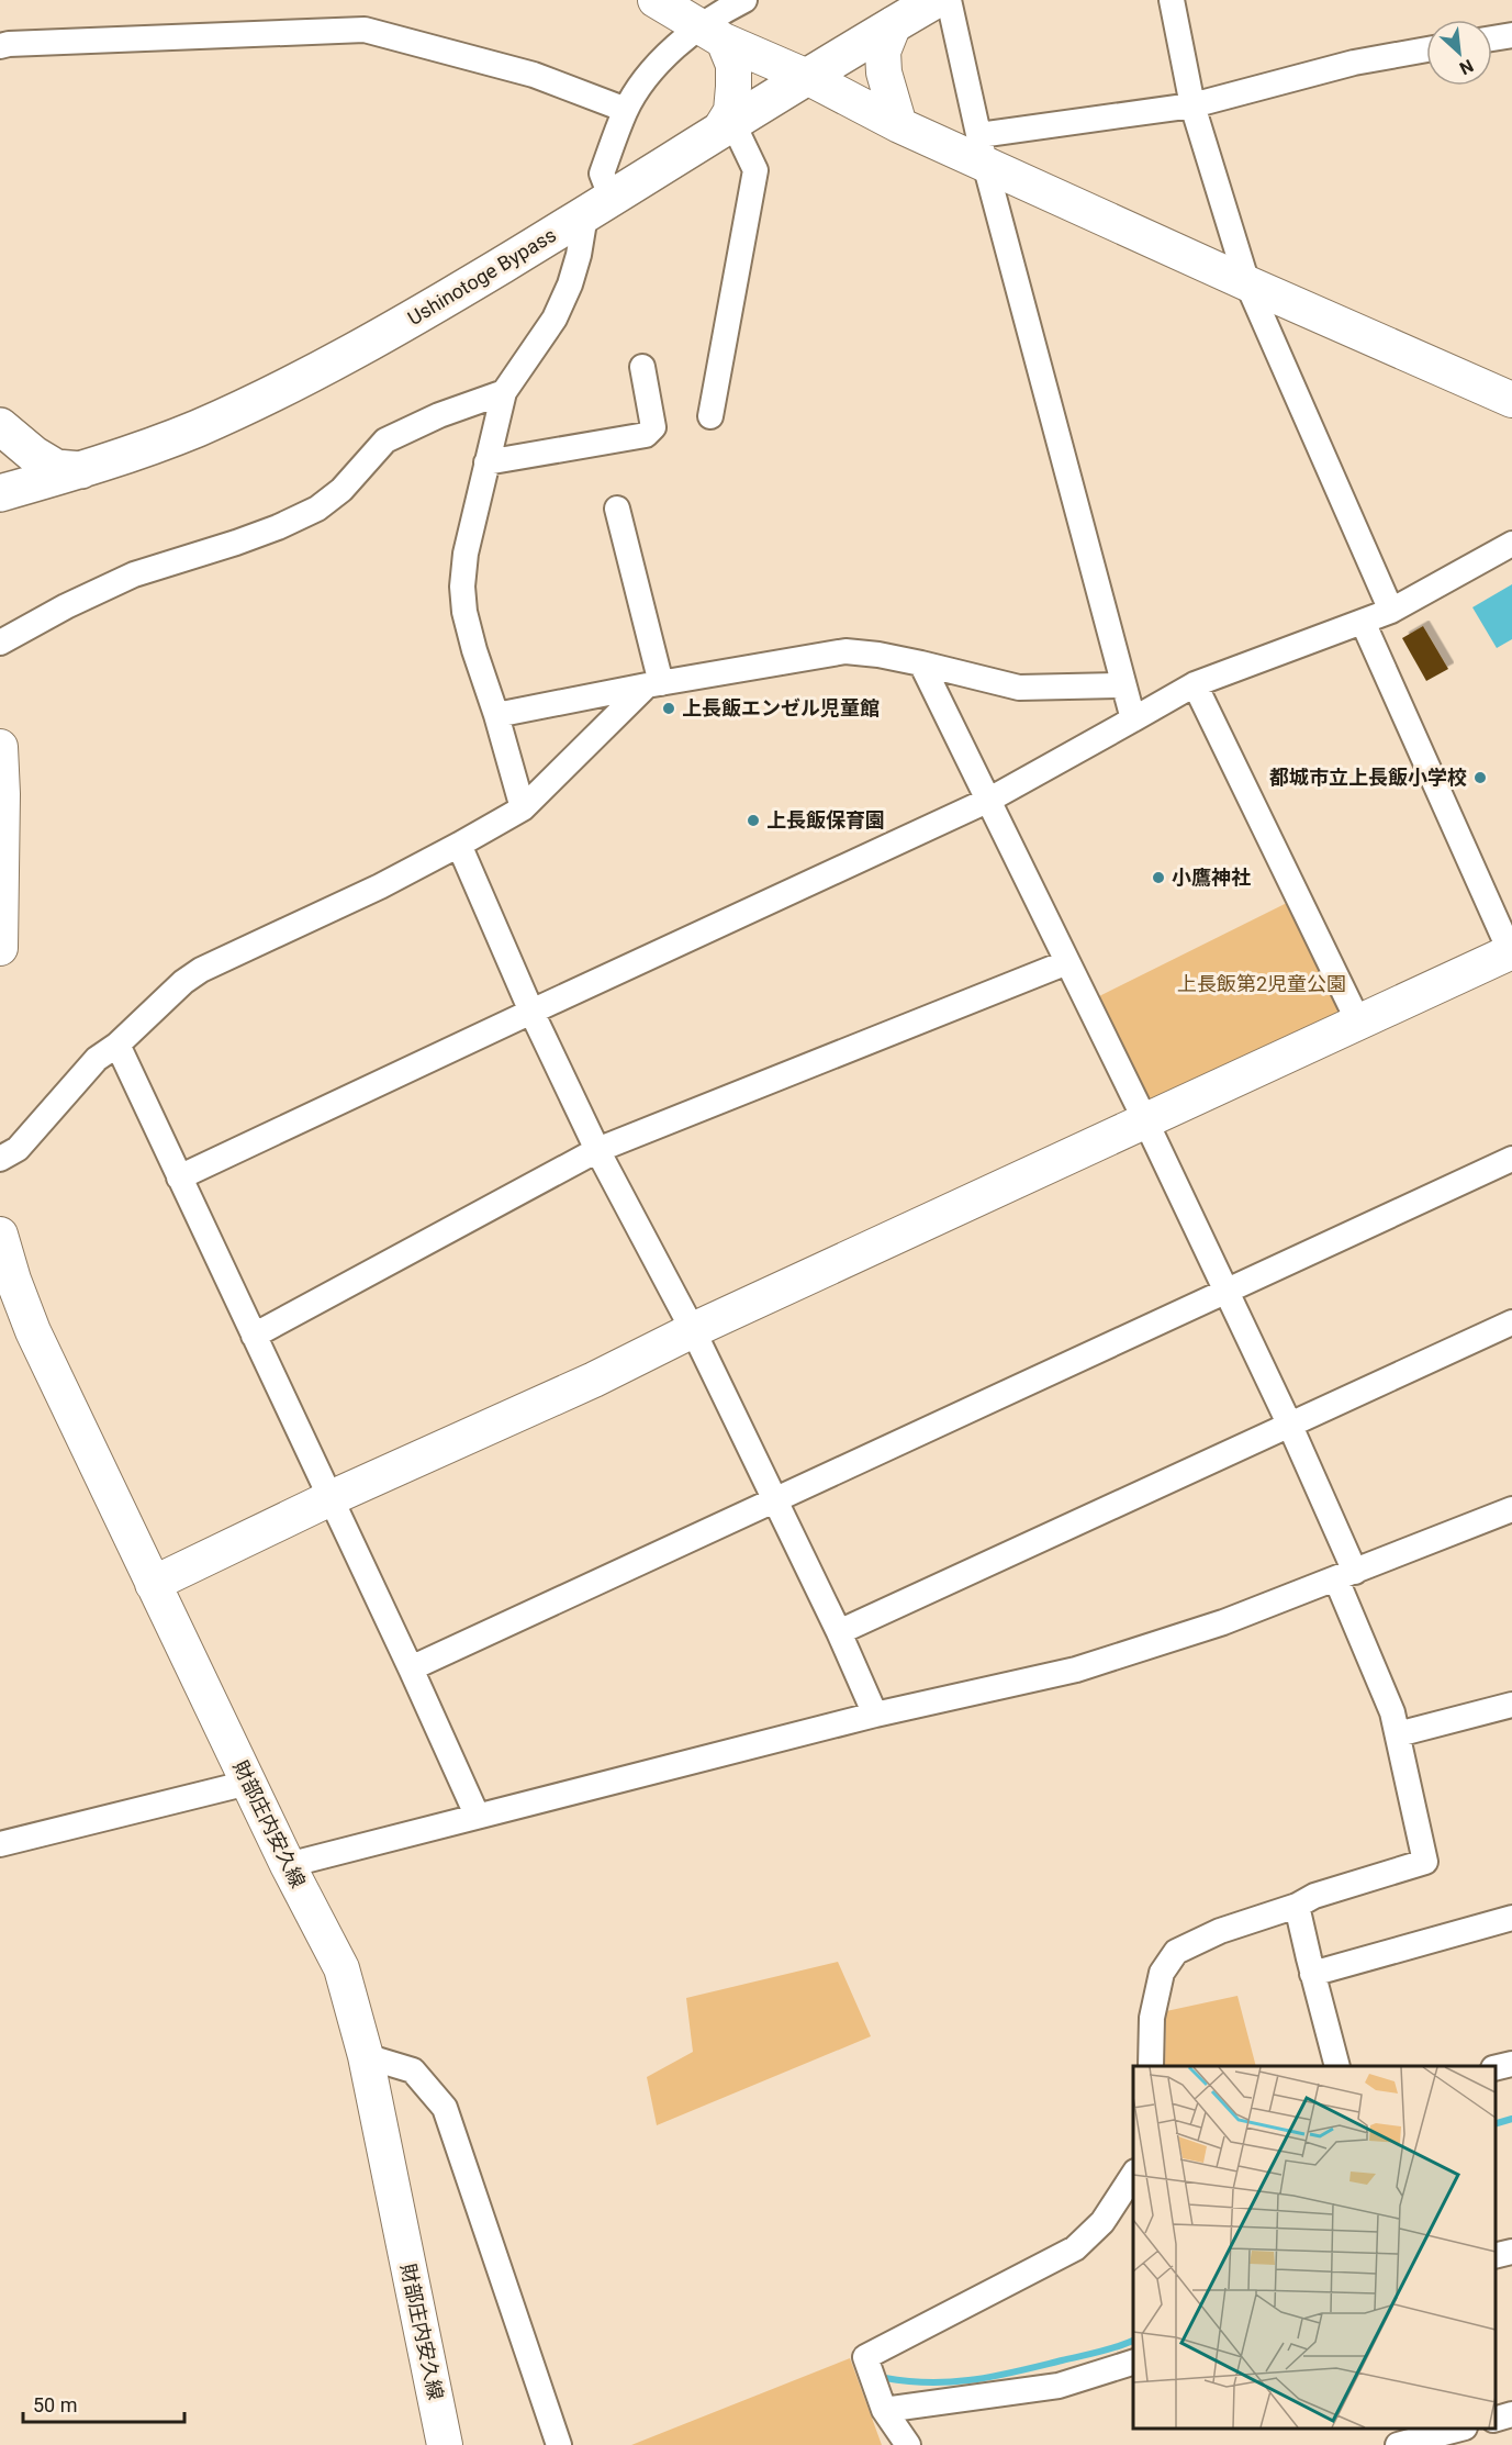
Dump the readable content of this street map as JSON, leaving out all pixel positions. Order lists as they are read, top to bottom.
{
  "streets": {
    "highway": ["Ushinotoge Bypass"],
    "street": ["財部庄内安久線"]
  },
  "parks": ["上長飯第2児童公園"],
  "places": [
    "上長飯エンゼル児童館",
    "都城市立上長飯小学校",
    "上長飯保育園",
    "小鷹神社"
  ],
  "scale_bar": "50 m",
  "north": "bottom right"
}
